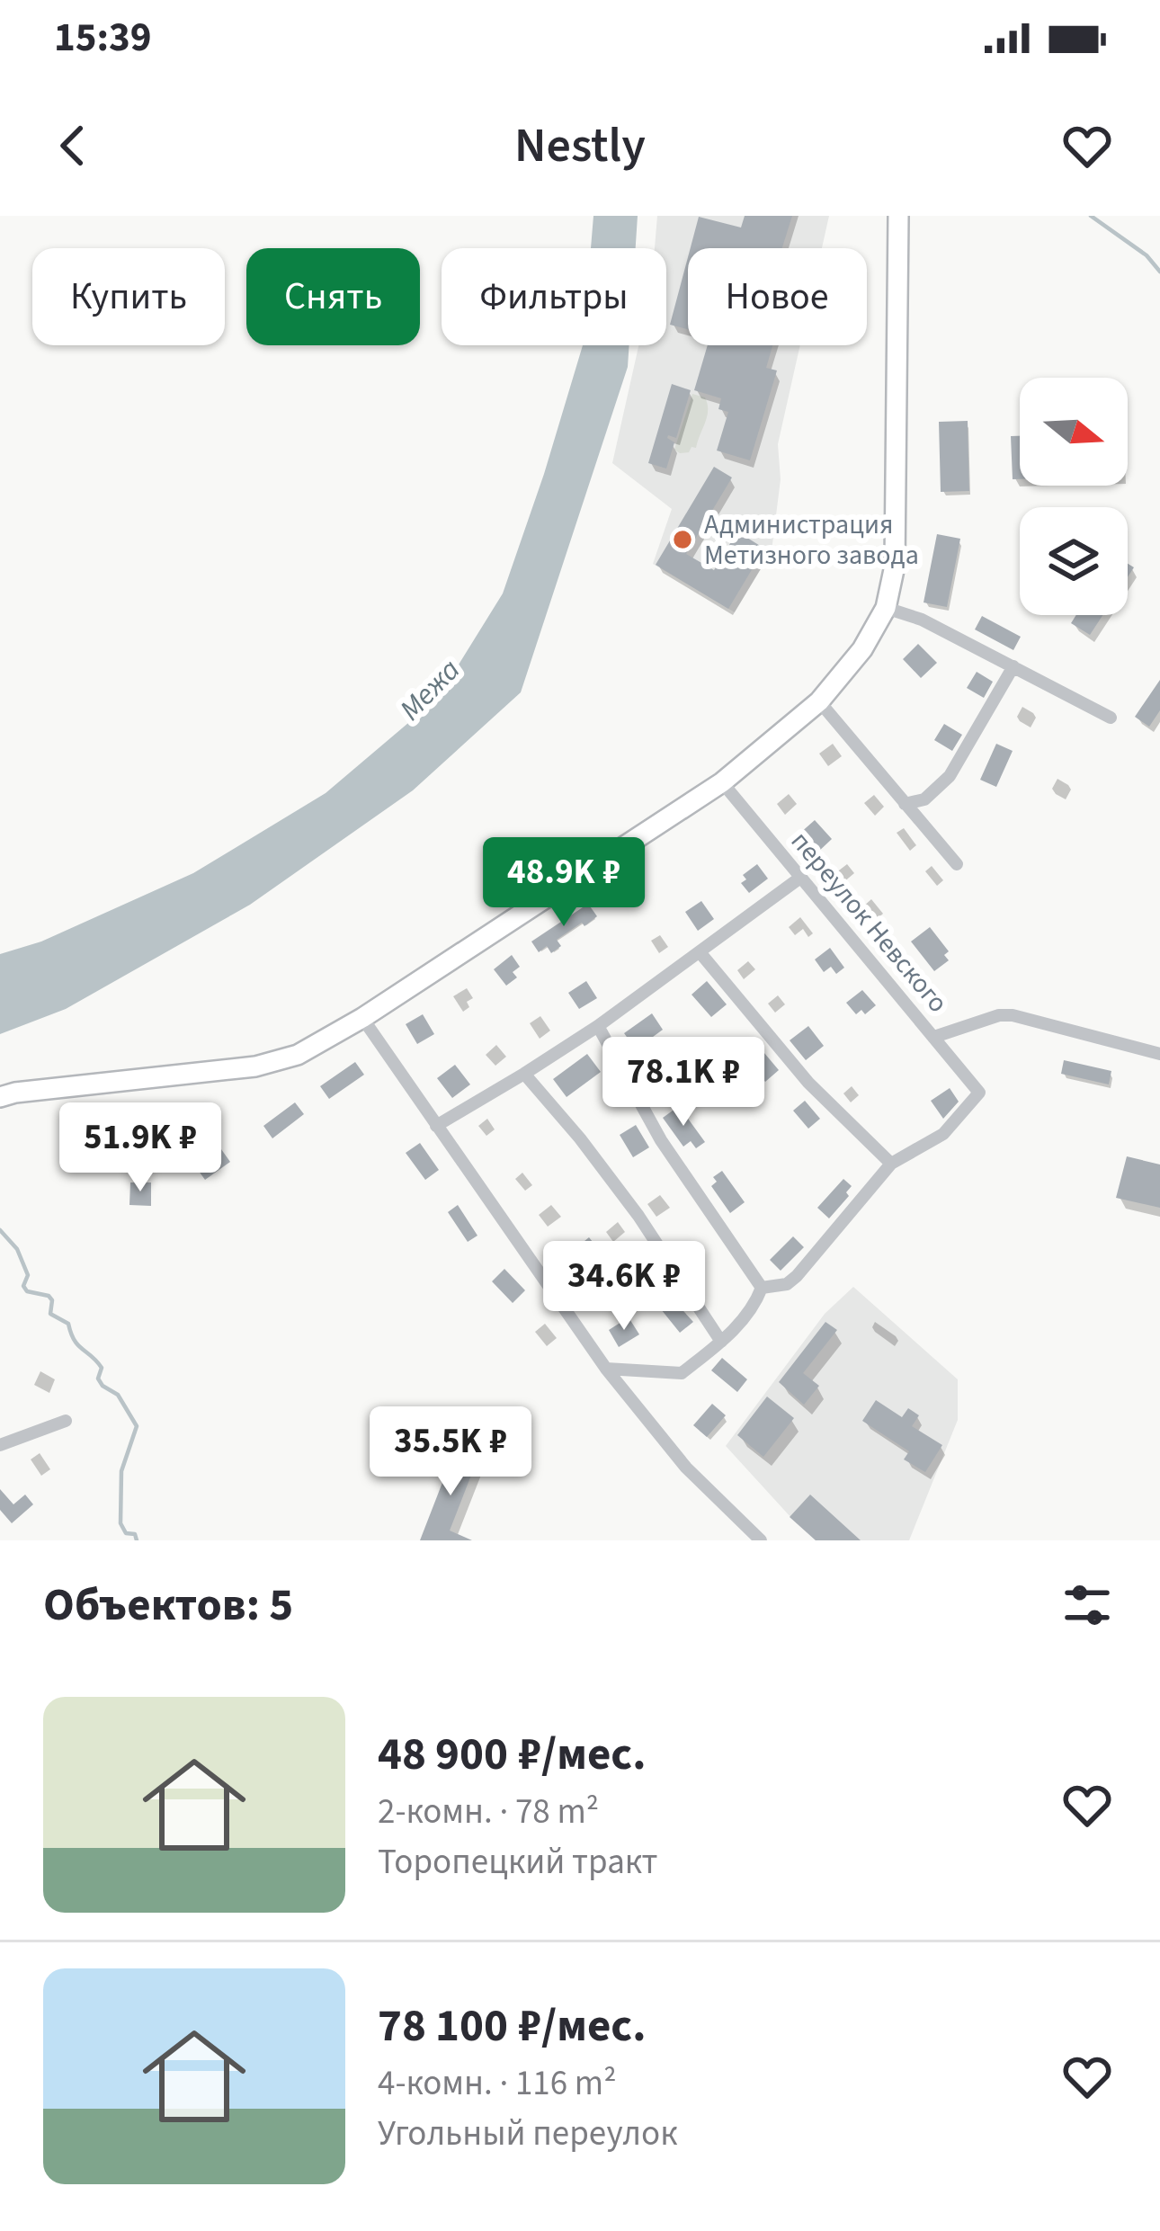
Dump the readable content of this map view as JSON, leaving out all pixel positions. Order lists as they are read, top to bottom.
{
  "streets": {
    "street": ["переулок Невского"]
  },
  "water": ["Межа"],
  "places": ["Администрация Метизного завода"],
  "north": "right",
  "page": {
    "status": "15:39",
    "header": "Nestly",
    "chip": [
      "Купить",
      "Снять",
      "Фильтры",
      "Новое"
    ],
    "price": [
      "48.9K ₽",
      "78.1K ₽",
      "51.9K ₽",
      "34.6K ₽",
      "35.5K ₽"
    ],
    "heading": "Объектов: 5",
    "list": [
      {
        "name": "48 900 ₽/мес.",
        "note": "2-комн. · 78 m² · Торопецкий тракт"
      },
      {
        "name": "78 100 ₽/мес.",
        "note": "4-комн. · 116 m² · Угольный переулок"
      }
    ]
  }
}
